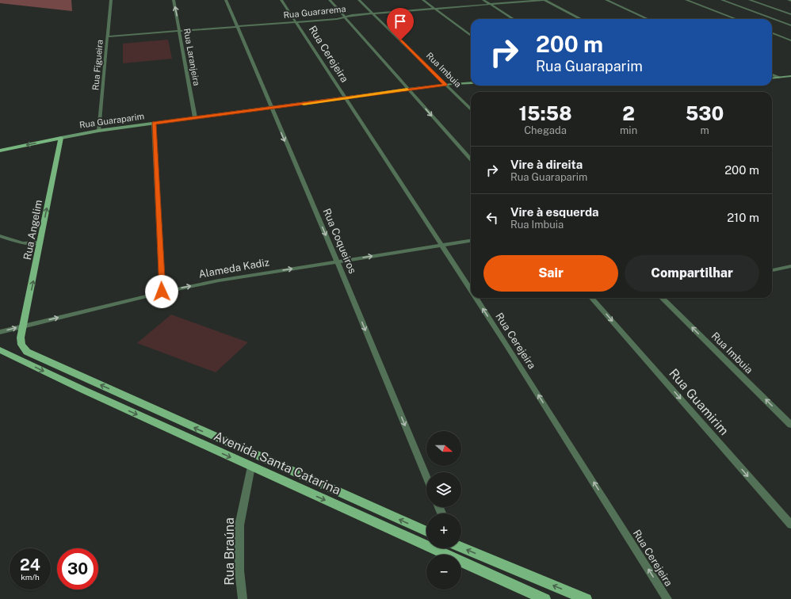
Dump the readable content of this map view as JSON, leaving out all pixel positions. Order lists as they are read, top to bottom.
{
  "streets": {
    "main road": ["Rua Guaraparim", "Rua Angelim", "Avenida Santa Catarina"],
    "street": [
      "Rua Guararema",
      "Rua Cerejeira",
      "Rua Laranjeira",
      "Rua Figueira",
      "Rua Imbuia",
      "Rua Coqueiros",
      "Alameda Kadiz",
      "Rua Guamirim",
      "Rua Braúna"
    ]
  },
  "crossings": [
    ["Rua Guararema", "Rua Cerejeira"],
    ["Rua Guararema", "Rua Laranjeira"],
    ["Rua Guararema", "Rua Figueira"],
    ["Rua Guararema", "Rua Imbuia"],
    ["Rua Guararema", "Rua Coqueiros"],
    ["Rua Cerejeira", "Rua Guaraparim"],
    ["Rua Cerejeira", "Alameda Kadiz"],
    ["Rua Laranjeira", "Rua Guaraparim"],
    ["Rua Figueira", "Rua Guaraparim"],
    ["Rua Imbuia", "Rua Guaraparim"],
    ["Rua Guaraparim", "Rua Angelim"],
    ["Rua Guaraparim", "Rua Coqueiros"],
    ["Rua Angelim", "Alameda Kadiz"],
    ["Rua Angelim", "Avenida Santa Catarina"],
    ["Rua Coqueiros", "Alameda Kadiz"],
    ["Alameda Kadiz", "Avenida Santa Catarina"],
    ["Avenida Santa Catarina", "Rua Braúna"]
  ],
  "one_way": [
    "Rua Cerejeira",
    "Rua Imbuia",
    "Rua Angelim",
    "Rua Coqueiros",
    "Alameda Kadiz",
    "Rua Guamirim"
  ],
  "north": "right",
  "page": {
    "turn": ["200 m", "Rua Guaraparim"],
    "eta": [
      "15:58",
      "Chegada",
      "2",
      "min",
      "530",
      "m"
    ],
    "list": [
      {
        "name": "Vire à direita",
        "note": "Rua Guaraparim",
        "value": "200 m"
      },
      {
        "name": "Vire à esquerda",
        "note": "Rua Imbuia",
        "value": "210 m"
      }
    ],
    "buttons": ["Sair", "Compartilhar"],
    "map_buttons": ["+", "−"],
    "speed": "24 km/h",
    "limit": "30"
  }
}
